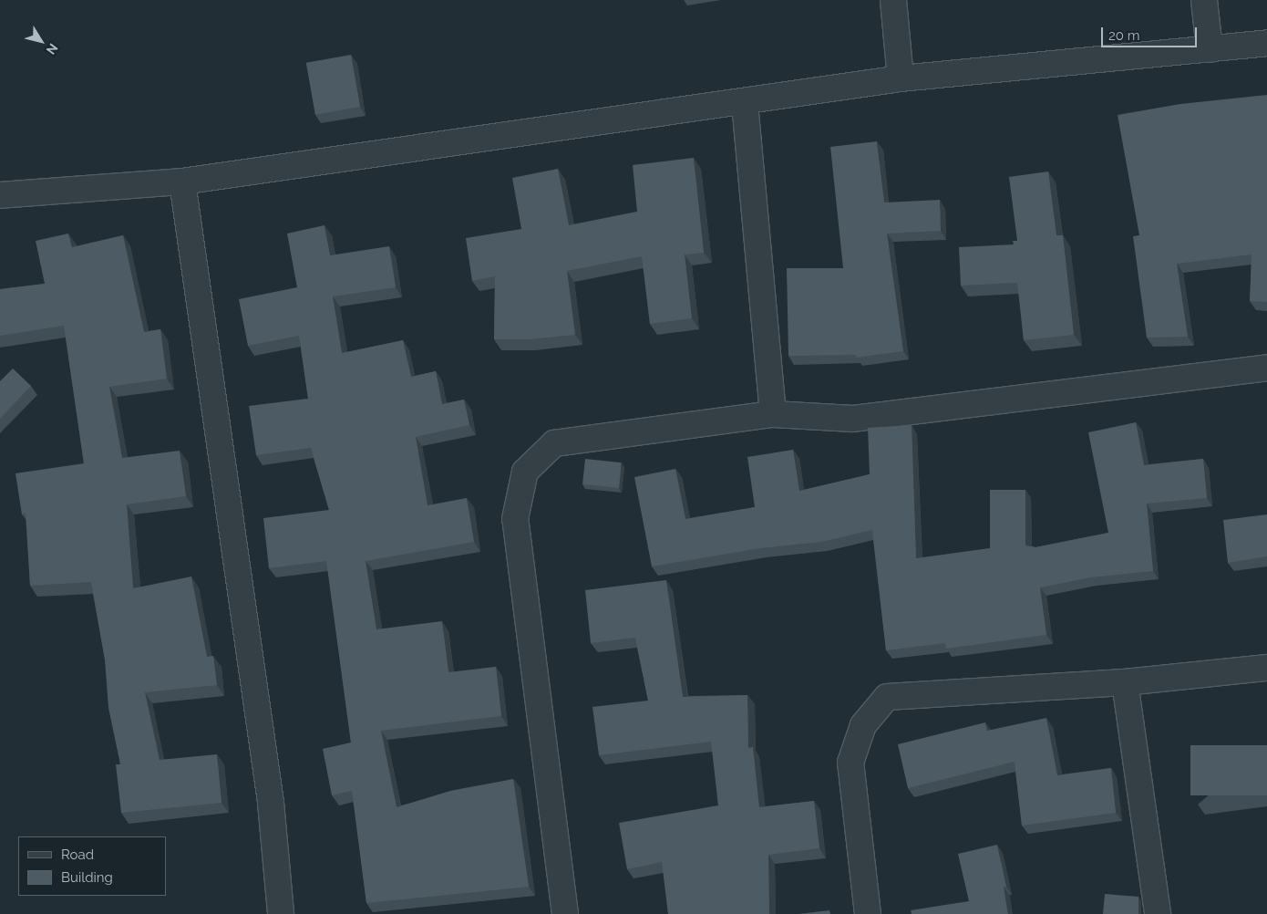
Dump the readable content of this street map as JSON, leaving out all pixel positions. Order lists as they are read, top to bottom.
{
  "legend": ["Road", "Building"],
  "scale_bar": "20 m",
  "north": "bottom right"
}
